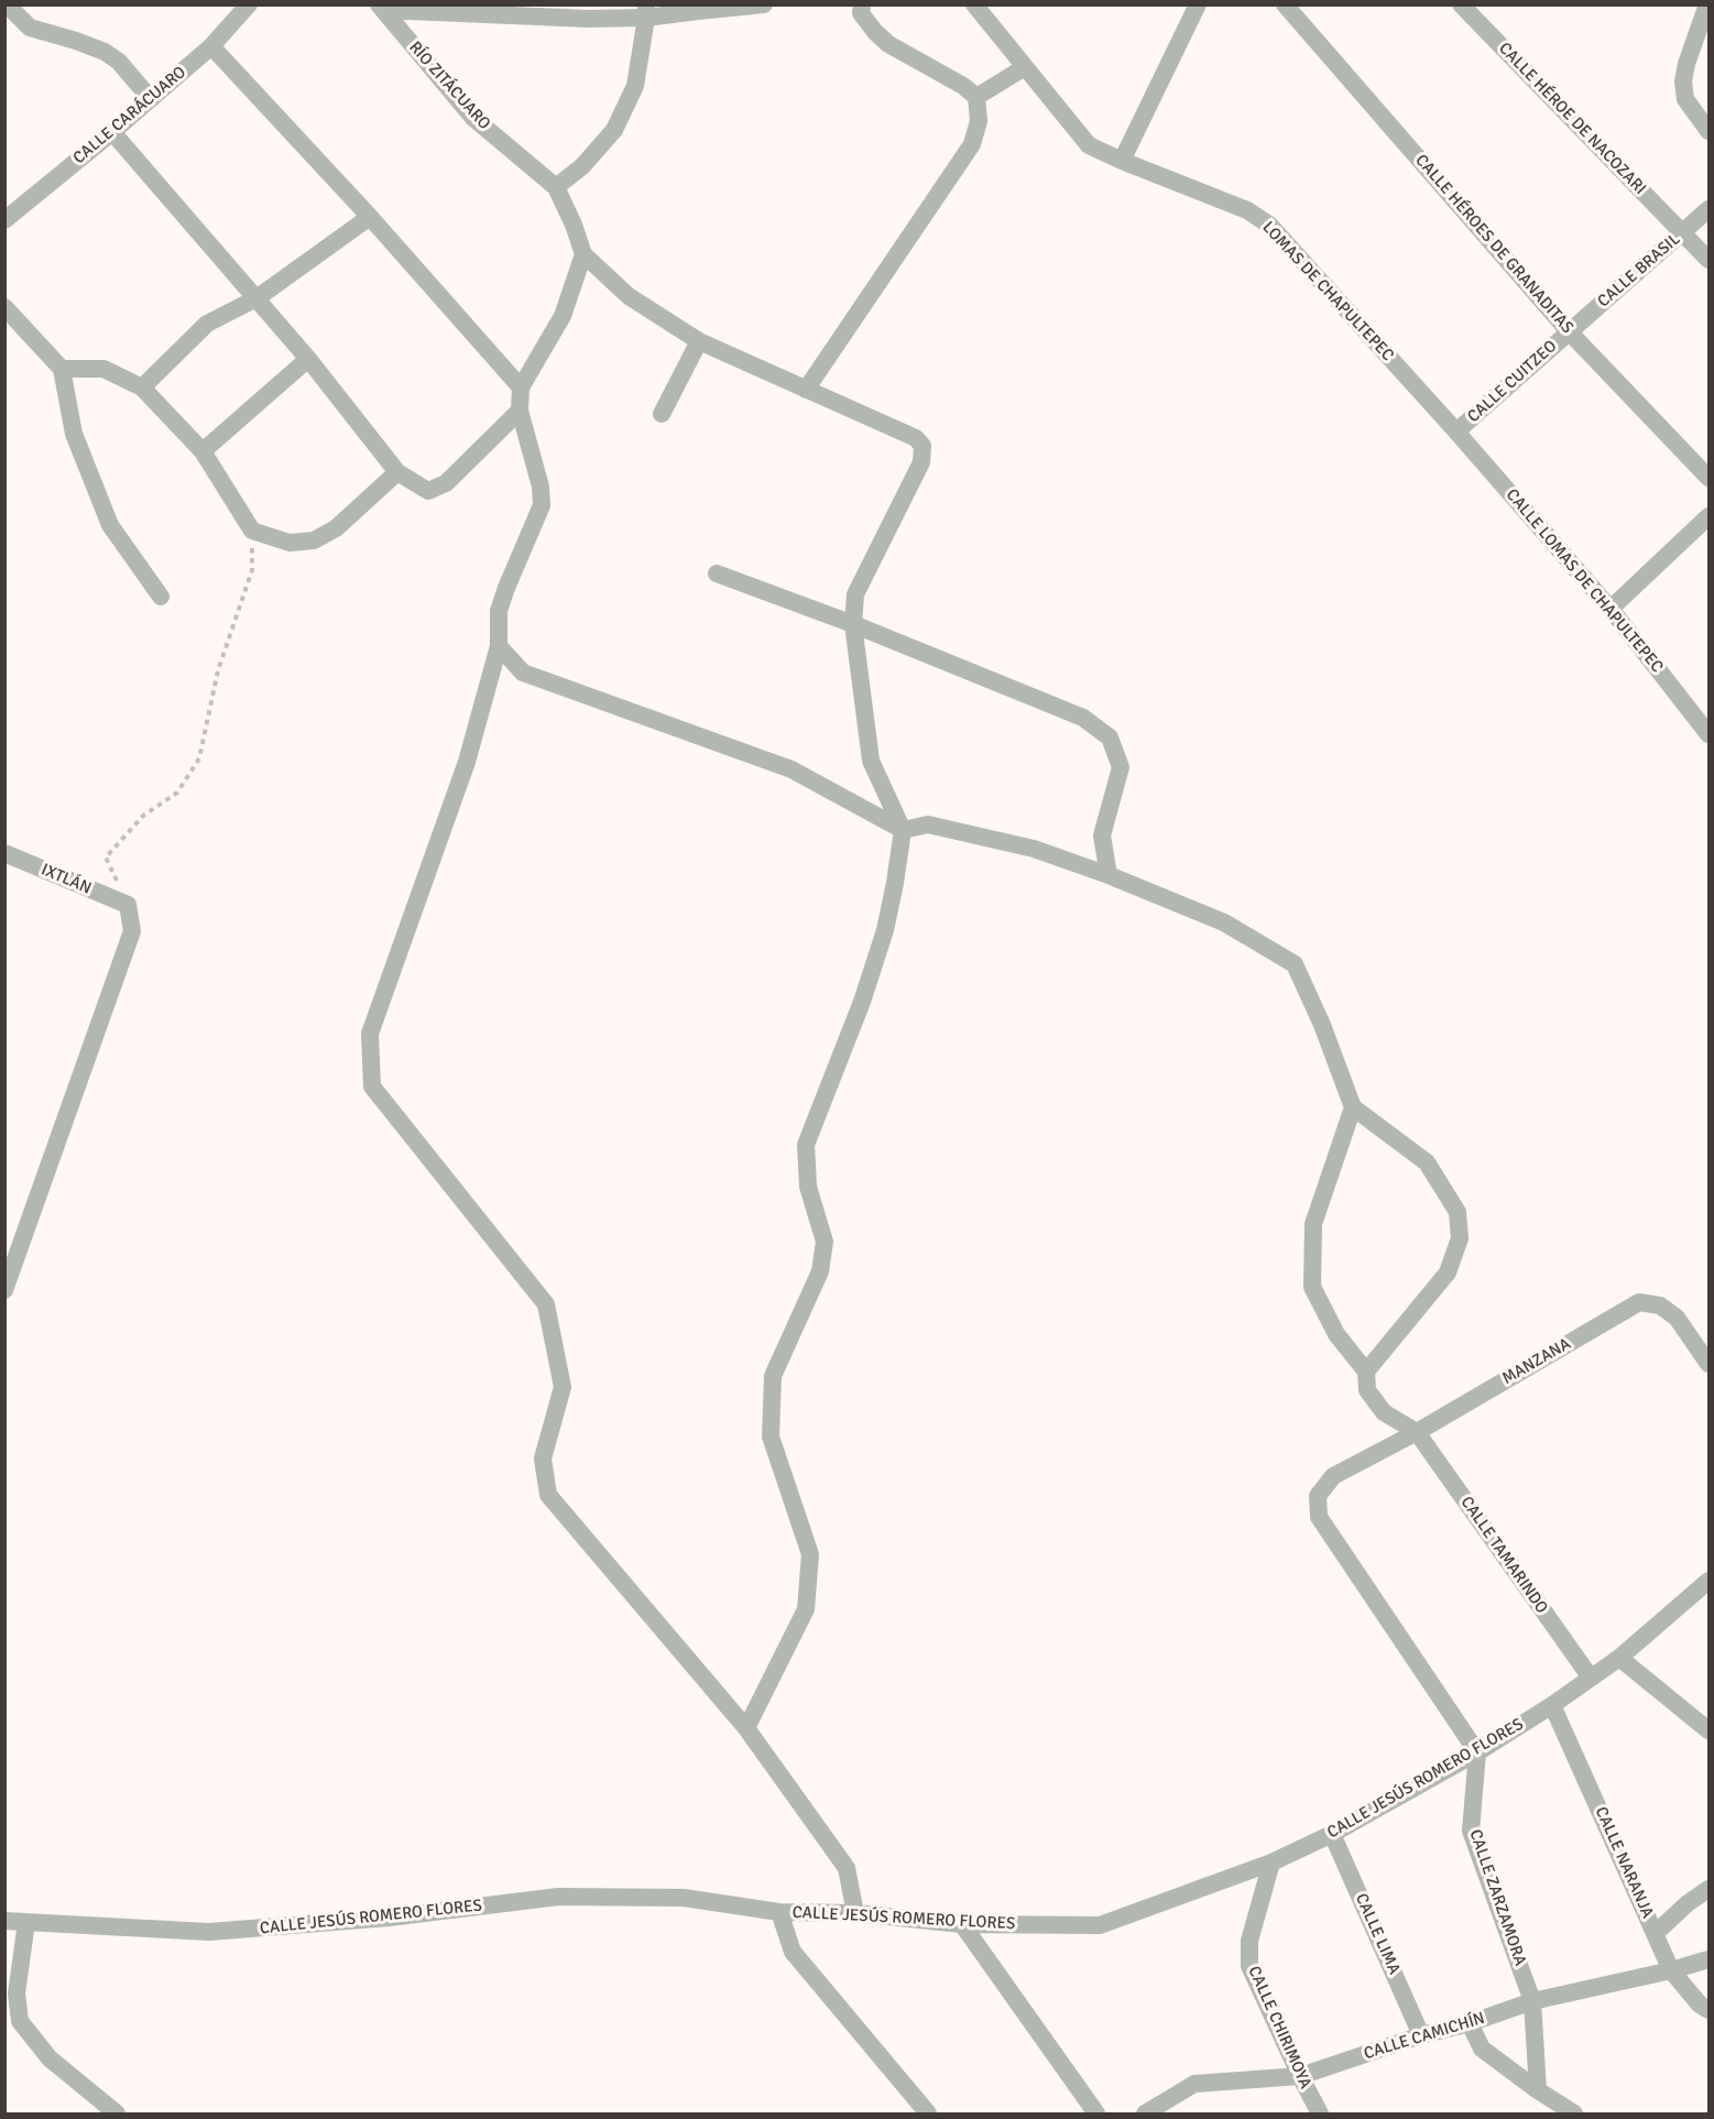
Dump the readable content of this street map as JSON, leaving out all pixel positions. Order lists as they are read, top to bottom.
{
  "streets": {
    "street": [
      "RÍO ZITÁCUARO",
      "CALLE CARÁCUARO",
      "CALLE HÉROE DE NACOZARI",
      "CALLE HÉROES DE GRANADITAS",
      "CALLE BRASIL",
      "LOMAS DE CHAPULTEPEC",
      "CALLE CUITZEO",
      "CALLE LOMAS DE CHAPULTEPEC",
      "IXTLÁN",
      "MANZANA",
      "CALLE TAMARINDO",
      "CALLE JESÚS ROMERO FLORES",
      "CALLE NARANJA",
      "CALLE ZARZAMORA",
      "CALLE LIMA",
      "CALLE CHIRIMOYA",
      "CALLE CAMICHÍN"
    ]
  },
  "crossings": [
    ["CALLE HÉROE DE NACOZARI", "CALLE BRASIL"],
    ["CALLE HÉROES DE GRANADITAS", "CALLE BRASIL"],
    ["CALLE HÉROES DE GRANADITAS", "CALLE CUITZEO"],
    ["CALLE BRASIL", "CALLE CUITZEO"],
    ["LOMAS DE CHAPULTEPEC", "CALLE CUITZEO"],
    ["LOMAS DE CHAPULTEPEC", "CALLE LOMAS DE CHAPULTEPEC"],
    ["CALLE CUITZEO", "CALLE LOMAS DE CHAPULTEPEC"],
    ["MANZANA", "CALLE TAMARINDO"],
    ["MANZANA", "CALLE JESÚS ROMERO FLORES"],
    ["MANZANA", "CALLE ZARZAMORA"],
    ["CALLE TAMARINDO", "CALLE JESÚS ROMERO FLORES"],
    ["CALLE JESÚS ROMERO FLORES", "CALLE NARANJA"],
    ["CALLE JESÚS ROMERO FLORES", "CALLE ZARZAMORA"],
    ["CALLE JESÚS ROMERO FLORES", "CALLE LIMA"],
    ["CALLE JESÚS ROMERO FLORES", "CALLE CHIRIMOYA"],
    ["CALLE NARANJA", "CALLE CAMICHÍN"],
    ["CALLE ZARZAMORA", "CALLE CAMICHÍN"],
    ["CALLE LIMA", "CALLE CAMICHÍN"],
    ["CALLE CHIRIMOYA", "CALLE CAMICHÍN"]
  ]
}
